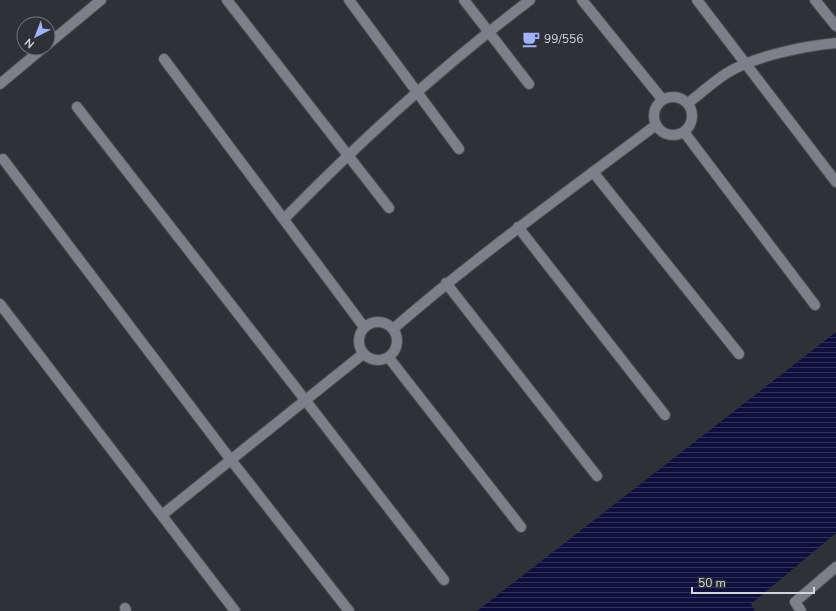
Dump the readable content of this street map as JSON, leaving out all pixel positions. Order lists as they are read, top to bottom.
{
  "places": {
    "cafe": ["99/556"]
  },
  "scale_bar": "50 m",
  "north": "bottom left"
}
